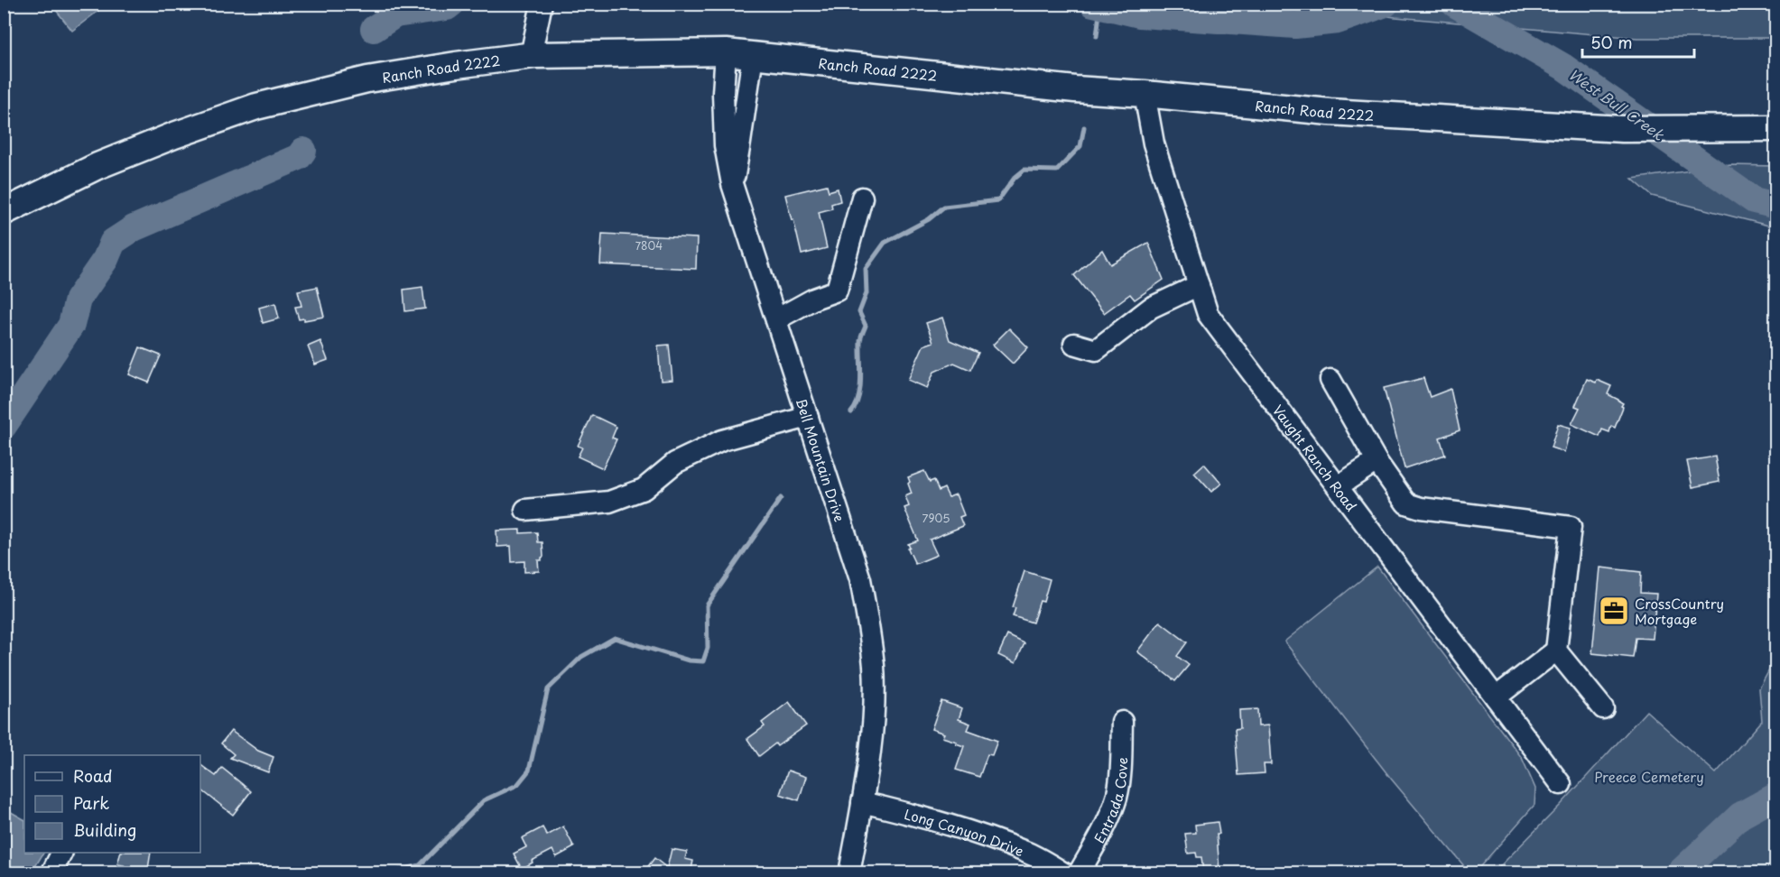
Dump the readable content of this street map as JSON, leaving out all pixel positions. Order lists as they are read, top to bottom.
{
  "streets": {
    "main road": ["Ranch Road 2222"],
    "street": [
      "Vaught Ranch Road",
      "Bell Mountain Drive",
      "Entrada Cove",
      "Long Canyon Drive"
    ]
  },
  "crossings": [
    ["Ranch Road 2222", "Vaught Ranch Road"],
    ["Ranch Road 2222", "Bell Mountain Drive"],
    ["Bell Mountain Drive", "Long Canyon Drive"]
  ],
  "water": ["West Bull Creek"],
  "parks": ["Preece Cemetery"],
  "places": {
    "office": ["CrossCountry Mortgage"]
  },
  "house_numbers": ["7804", "7905"],
  "legend": ["Road", "Park", "Building"],
  "scale_bar": "50 m"
}
